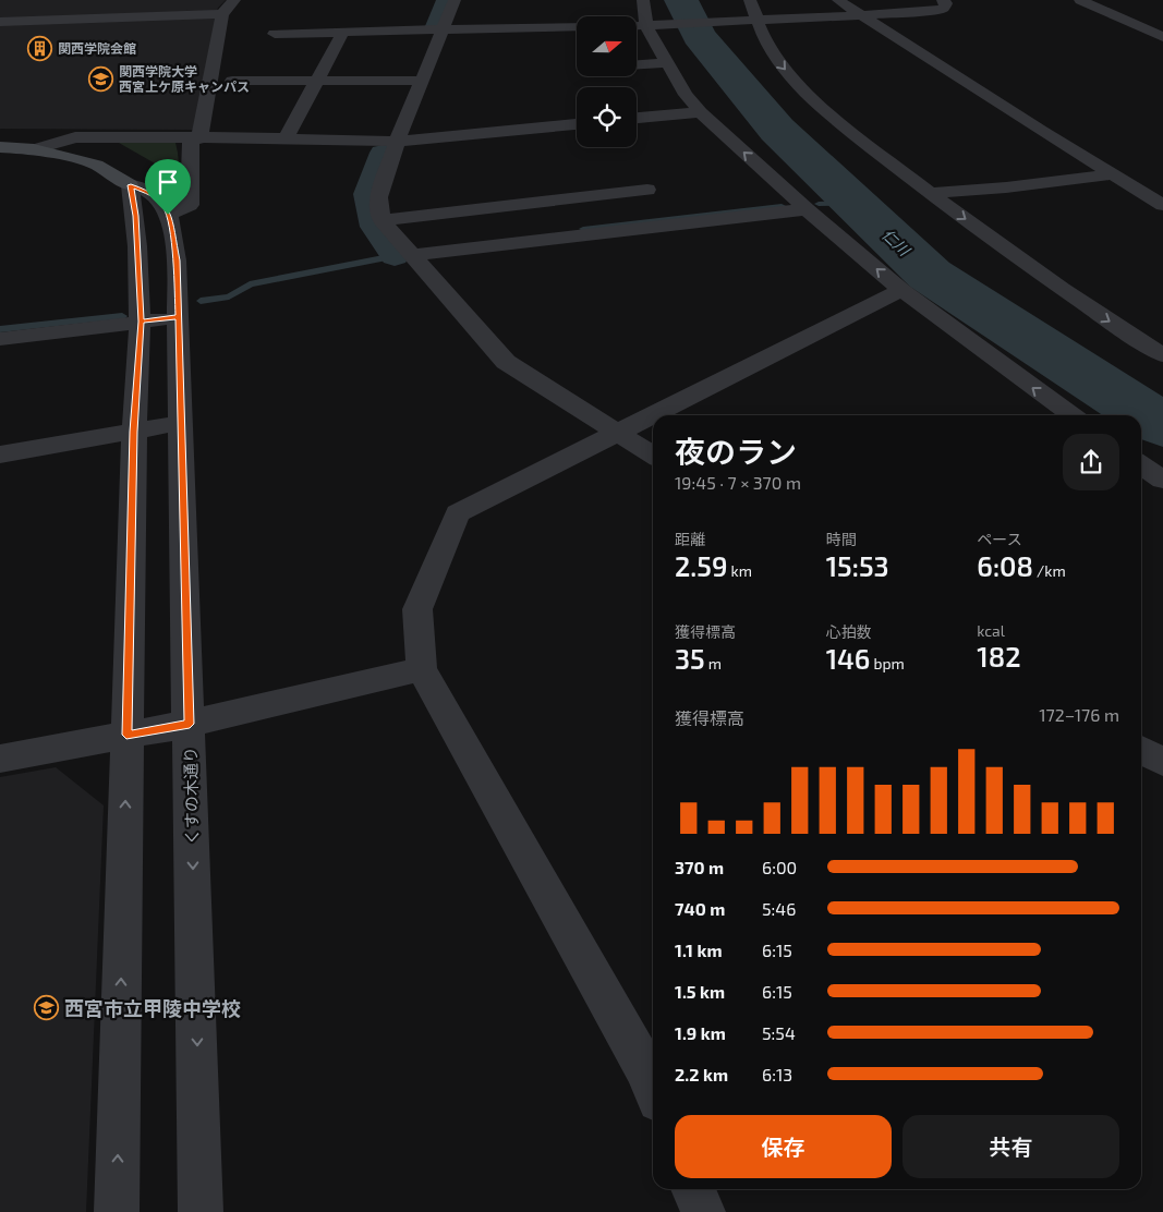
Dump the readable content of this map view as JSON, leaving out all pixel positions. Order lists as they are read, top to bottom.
{
  "streets": {
    "street": ["くすの木通り"]
  },
  "water": ["仁川"],
  "places": {
    "building": ["関西学院会館"],
    "school or university": ["関西学院大学 西宮上ケ原キャンパス", "西宮市立甲陵中学校"]
  },
  "north": "right",
  "page": {
    "heading": ["夜のラン", "19:45 · 7 × 370 m"],
    "stats": [
      ["距離", "2.59 km"],
      ["時間", "15:53"],
      ["ペース", "6:08 /km"],
      ["獲得標高", "35 m"],
      ["心拍数", "146 bpm"],
      ["kcal", "182"]
    ],
    "chart": ["獲得標高", "172–176 m"],
    "list": [
      {
        "name": "370 m",
        "note": "6:00"
      },
      {
        "name": "740 m",
        "note": "5:46"
      },
      {
        "name": "1.1 km",
        "note": "6:15"
      },
      {
        "name": "1.5 km",
        "note": "6:15"
      },
      {
        "name": "1.9 km",
        "note": "5:54"
      },
      {
        "name": "2.2 km",
        "note": "6:13"
      }
    ],
    "buttons": ["保存", "共有"]
  }
}
